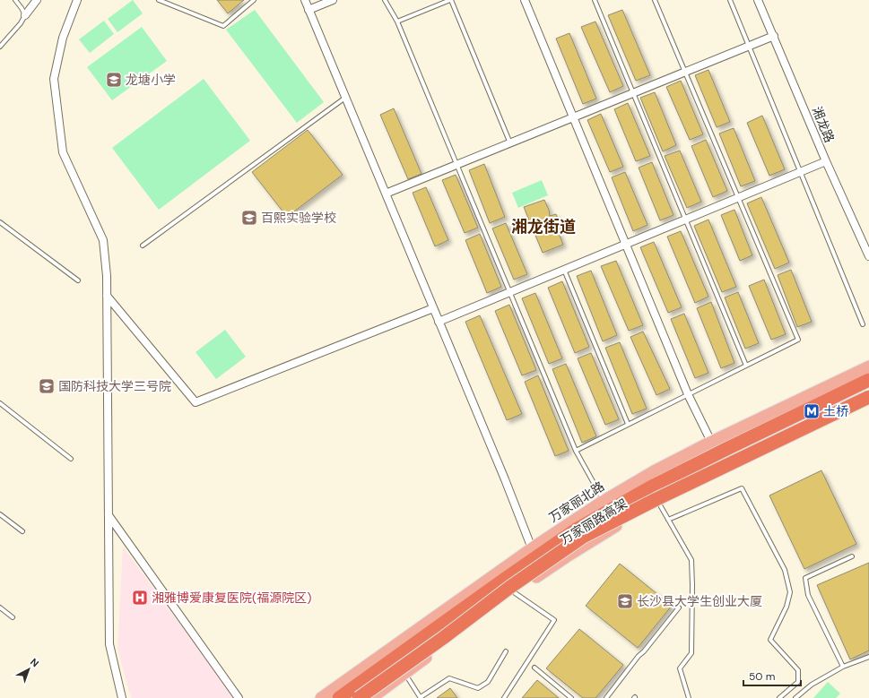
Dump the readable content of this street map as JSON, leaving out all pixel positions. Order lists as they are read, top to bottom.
{
  "streets": {
    "highway": ["万家丽路高架"],
    "main road": ["万家丽北路"],
    "street": ["湘龙路"]
  },
  "districts": ["湘龙街道"],
  "places": {
    "school or university": [
      "龙塘小学",
      "百熙实验学校",
      "国防科技大学三号院",
      "长沙县大学生创业大厦"
    ],
    "metro station": ["土桥"],
    "hospital": ["湘雅博爱康复医院(福源院区)"]
  },
  "scale_bar": "50 m",
  "north": "top right"
}
